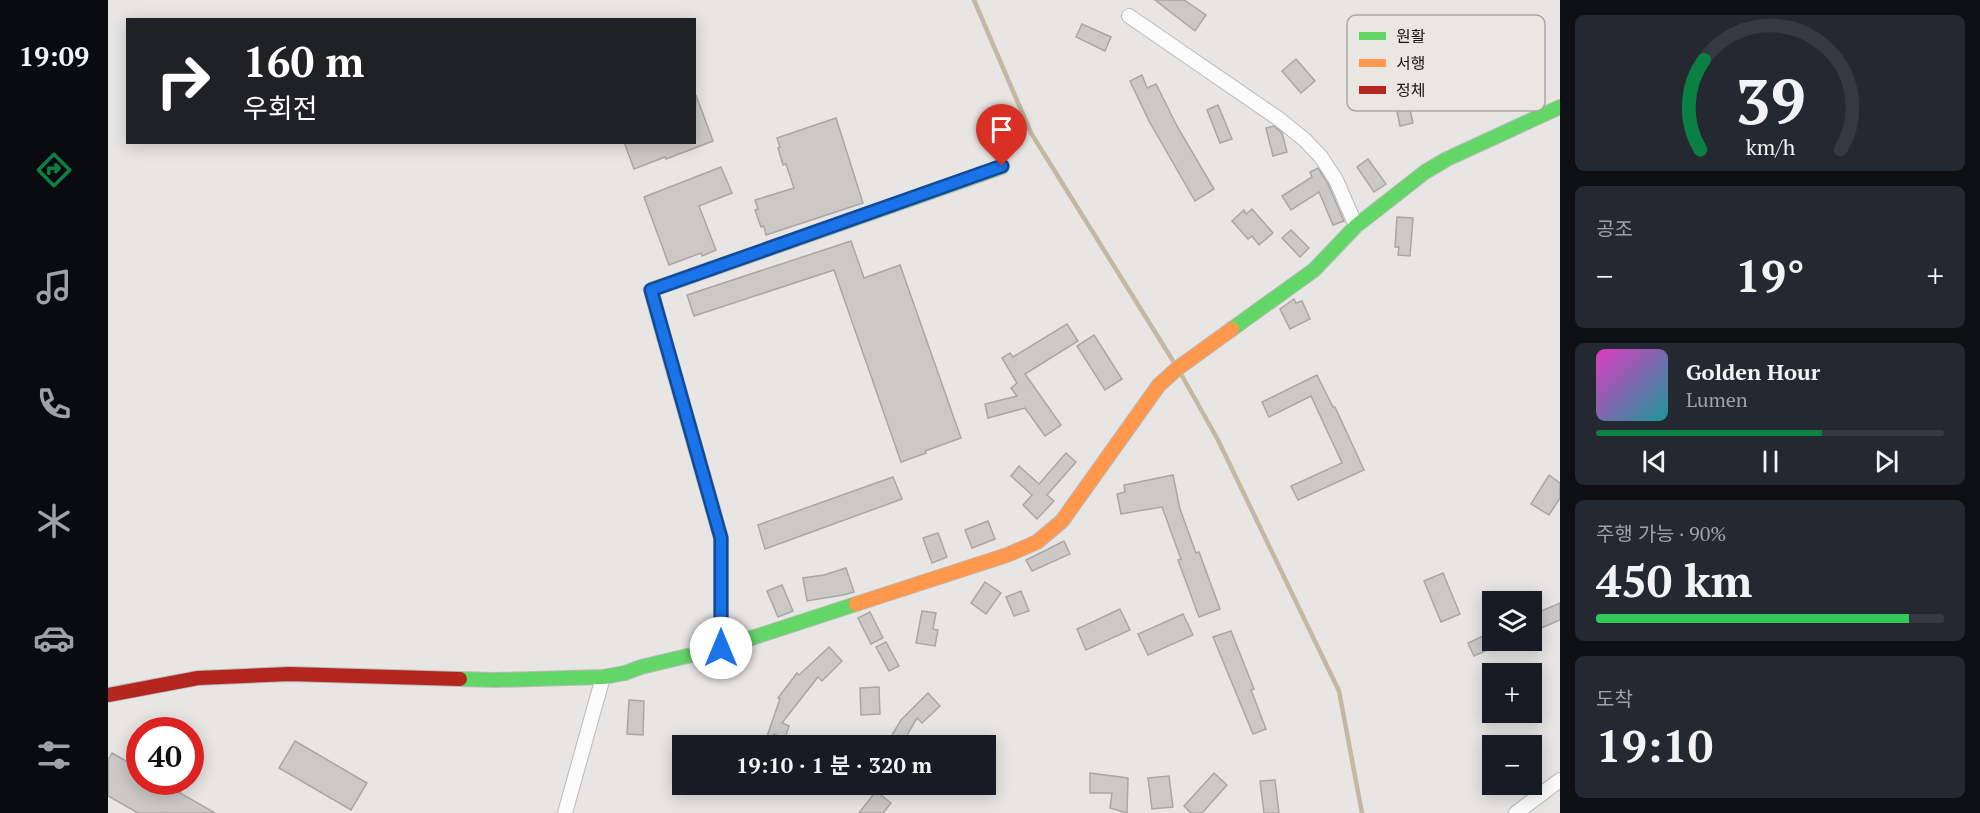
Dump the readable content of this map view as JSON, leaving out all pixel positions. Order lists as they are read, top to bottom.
{
  "legend": ["원활", "서행", "정체"],
  "page": {
    "tabs": "19:09",
    "turn": ["160 m", "우회전"],
    "tile": [
      "공조",
      ["주행 가능 · 90%", "450 km"],
      ["도착", "19:10"]
    ],
    "heat": ["−", "19°", "+"],
    "song": ["Golden Hour", "Lumen"],
    "map_buttons": ["+", "−"],
    "limit": "40",
    "trip": "19:10 · 1 분 · 320 m",
    "gauge": ["39", "km/h"]
  }
}
